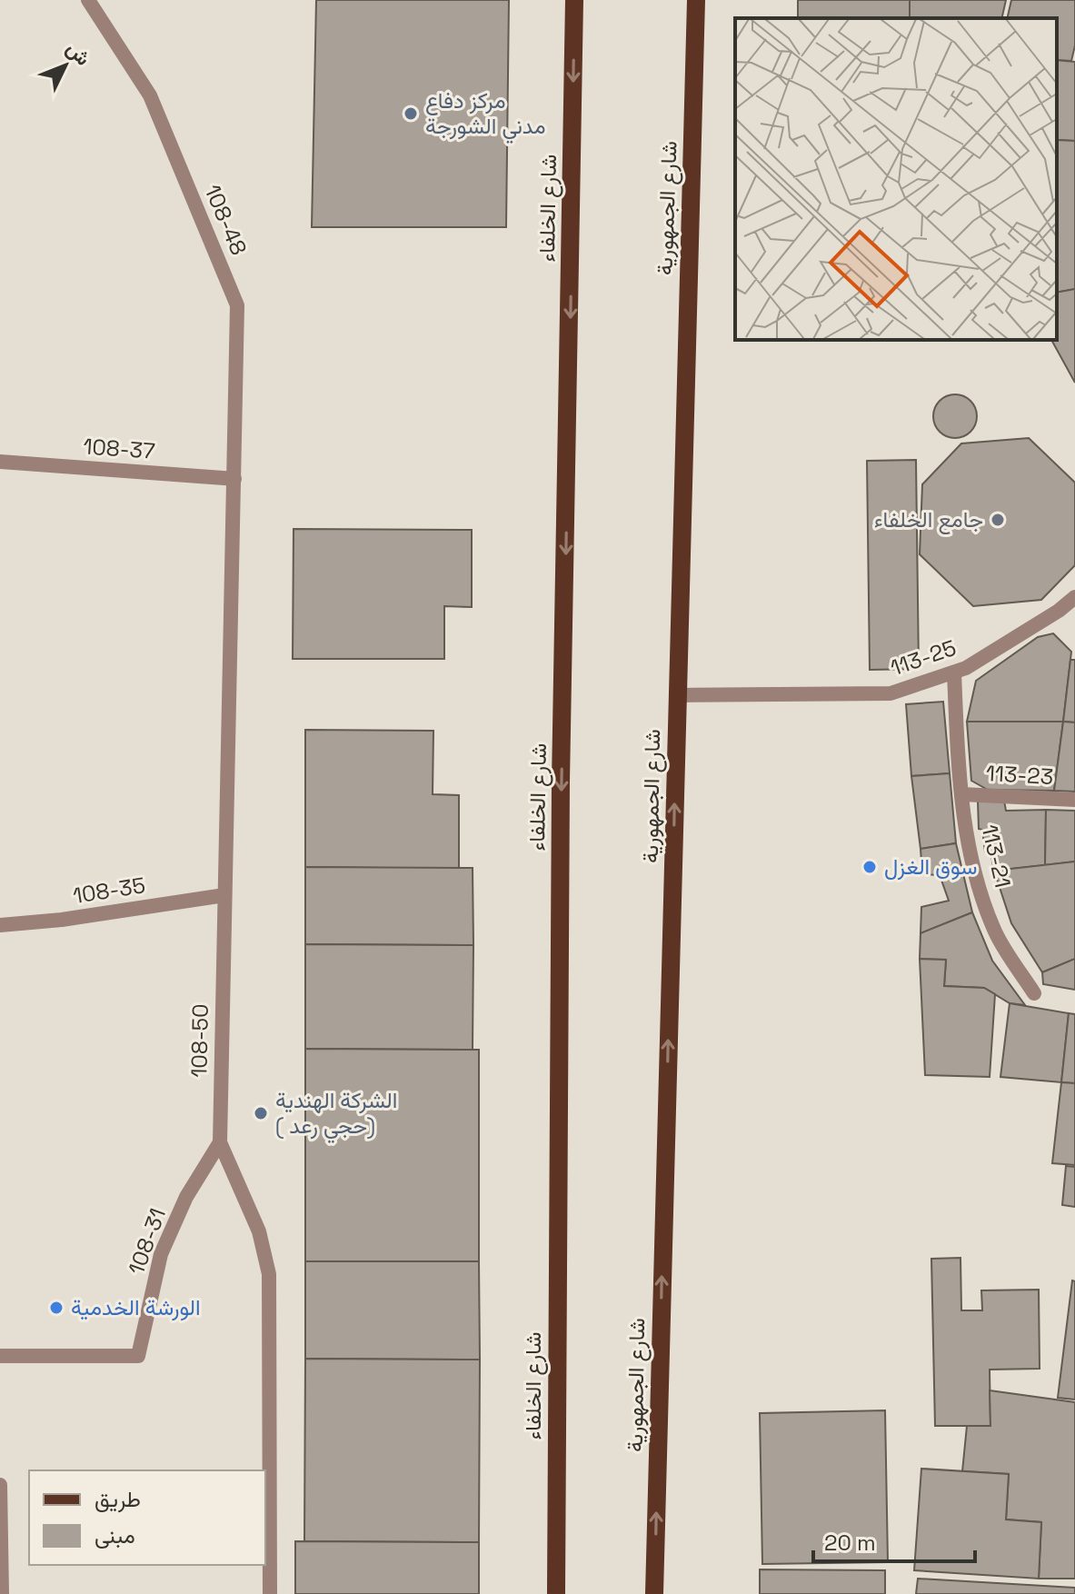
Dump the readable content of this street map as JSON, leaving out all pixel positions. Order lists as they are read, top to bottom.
{
  "streets": {
    "main road": ["شارع الخلفاء", "شارع الجمهورية"],
    "lane": [
      "108-48",
      "108-37",
      "113-25",
      "113-23",
      "113-21",
      "108-35",
      "108-50",
      "108-31"
    ]
  },
  "crossings": [
    ["شارع الجمهورية", "113-25"],
    ["108-48", "108-37"],
    ["108-48", "108-50"],
    ["108-37", "108-50"],
    ["113-25", "113-21"],
    ["113-23", "113-21"],
    ["108-35", "108-50"],
    ["108-50", "108-31"]
  ],
  "one_way": ["شارع الخلفاء", "شارع الجمهورية"],
  "places": [
    "مركز دفاع مدني الشورجة",
    "جامع الخلفاء",
    "سوق الغزل",
    "الشركة الهندية ( حجي رعد)",
    "الورشة الخدمية"
  ],
  "legend": ["طريق", "مبنى"],
  "scale_bar": "20 m",
  "north": "top right"
}
